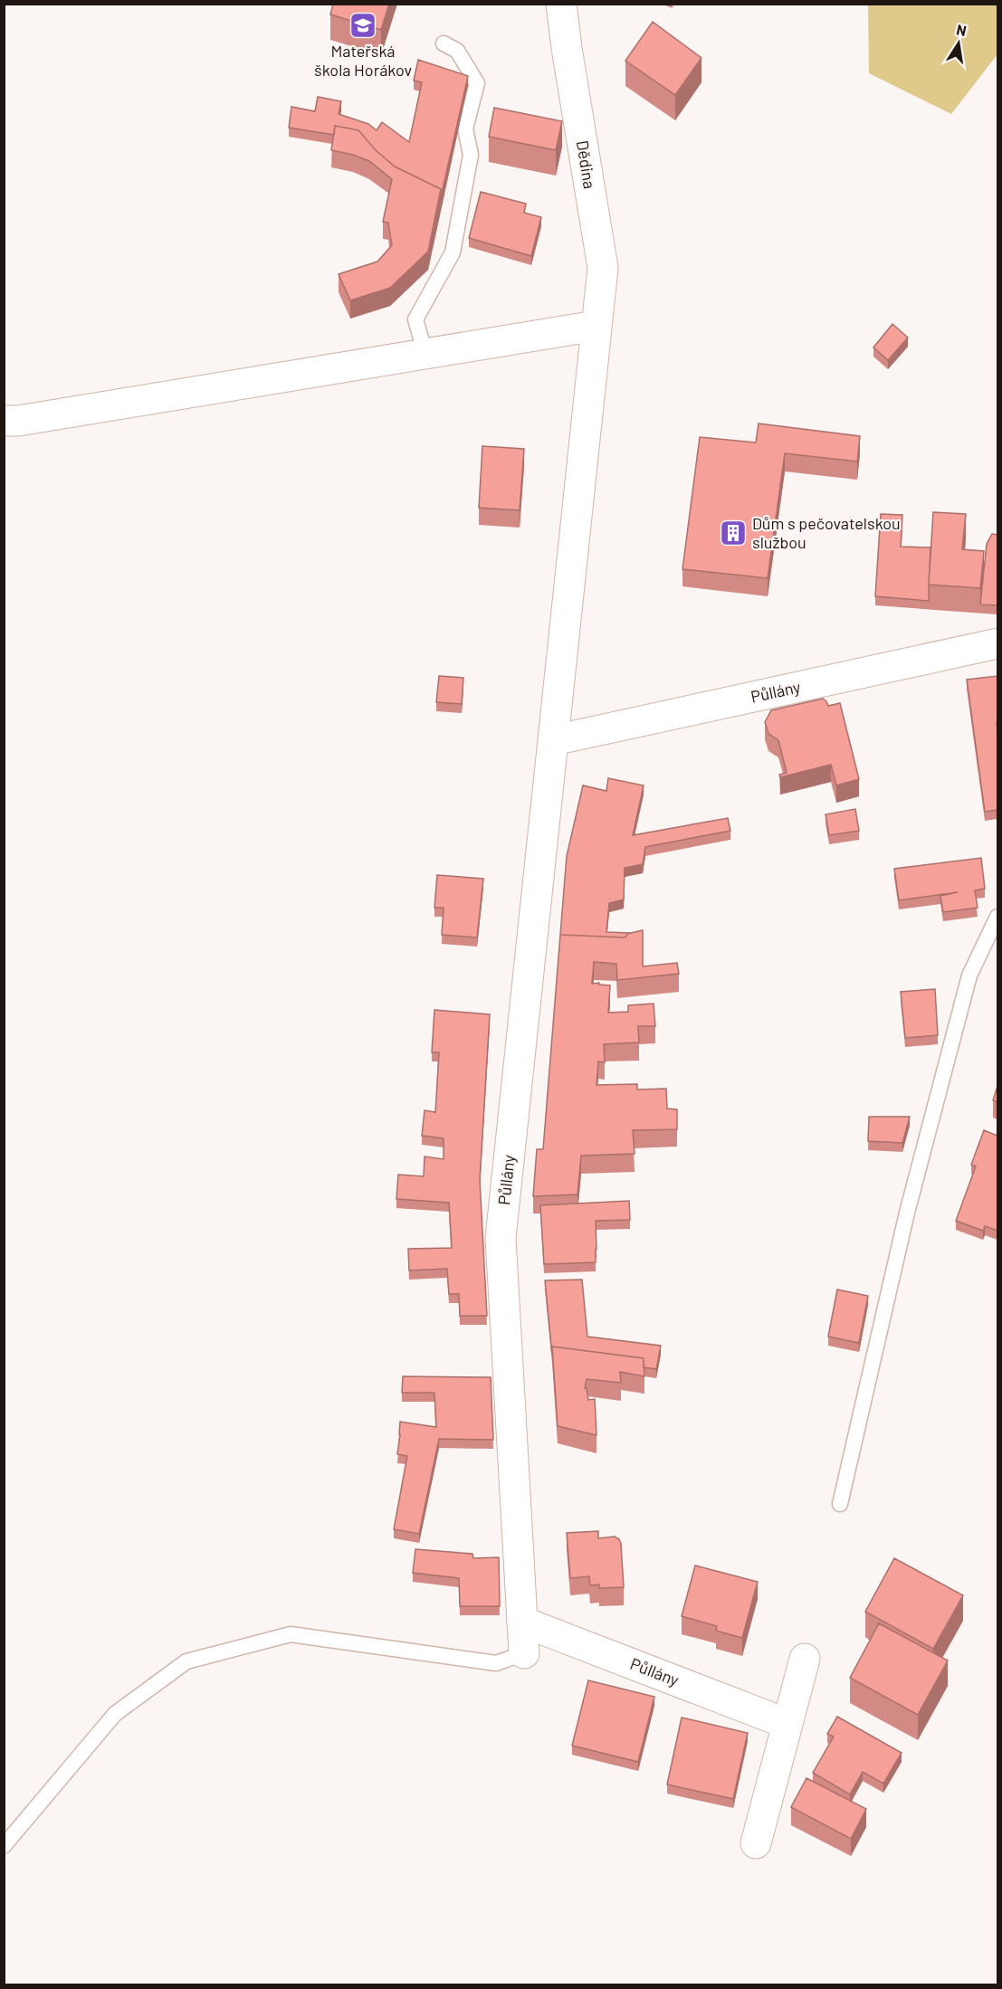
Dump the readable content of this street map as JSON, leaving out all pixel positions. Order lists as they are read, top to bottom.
{
  "streets": {
    "street": ["Dědina", "Půllány"]
  },
  "crossings": [
    ["Dědina", "Půllány"]
  ],
  "places": {
    "school or university": ["Mateřská škola Horákov"],
    "building": ["Dům s pečovatelskou službou"]
  },
  "north": "top"
}
